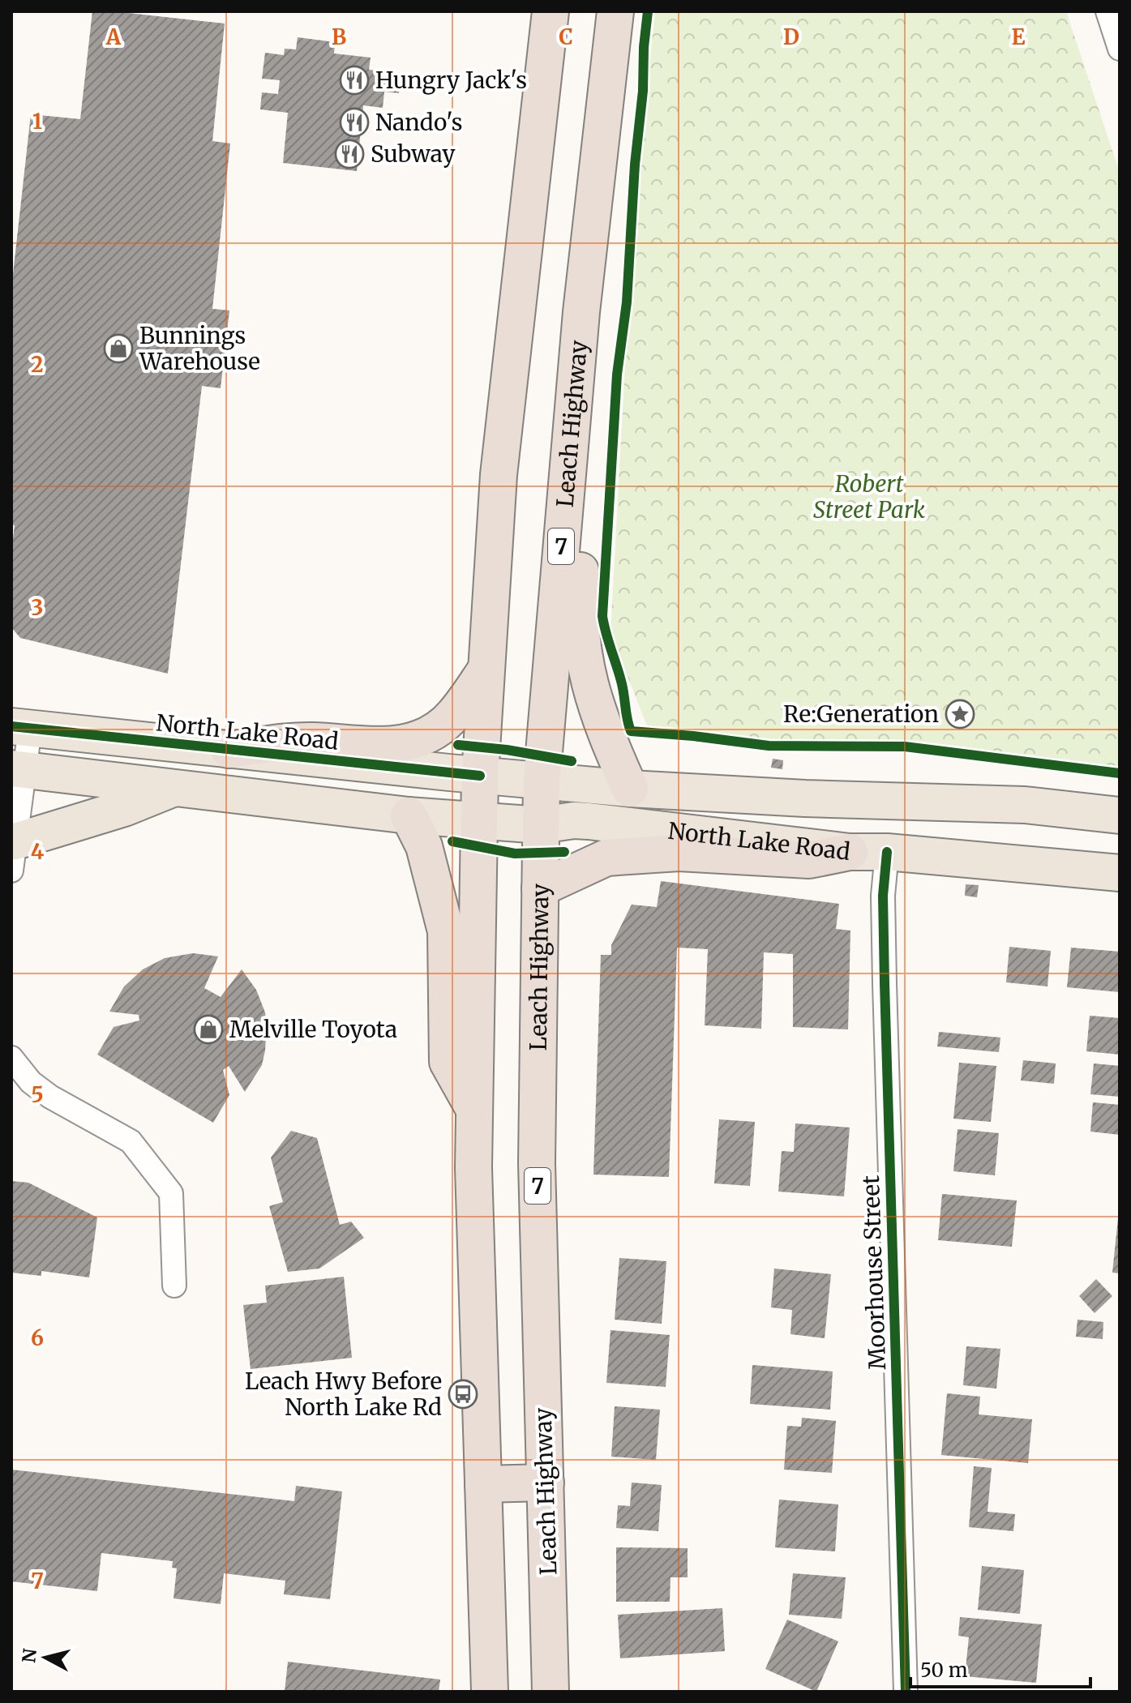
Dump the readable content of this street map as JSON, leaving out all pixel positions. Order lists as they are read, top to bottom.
{
  "streets": {
    "highway": ["Leach Highway", "7"],
    "main road": ["North Lake Road"],
    "street": ["Moorhouse Street"]
  },
  "crossings": [
    ["Leach Highway", "North Lake Road"],
    ["North Lake Road", "Moorhouse Street"]
  ],
  "parks": ["Robert Street Park"],
  "places": {
    "restaurant": ["Hungry Jack's", "Nando's", "Subway"],
    "shop": ["Bunnings Warehouse", "Melville Toyota"],
    "place": ["Re:Generation"],
    "bus stop": ["Leach Hwy Before North Lake Rd"]
  },
  "scale_bar": "50 m",
  "north": "left",
  "grid": {
    "columns": [
      "A",
      "B",
      "C",
      "D",
      "E"
    ],
    "rows": [
      "1",
      "2",
      "3",
      "4",
      "5",
      "6",
      "7"
    ]
  }
}
